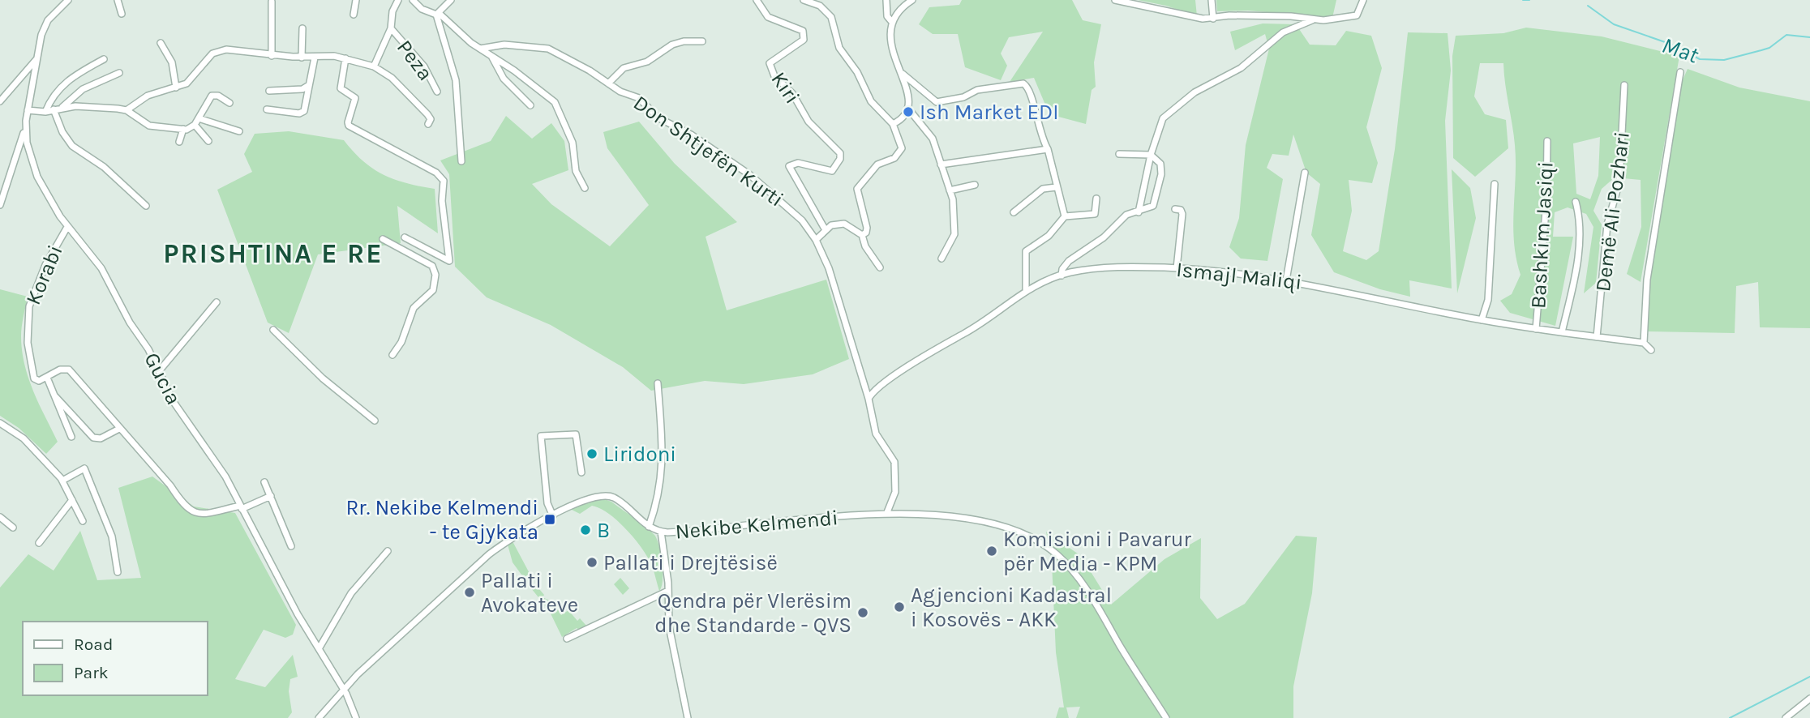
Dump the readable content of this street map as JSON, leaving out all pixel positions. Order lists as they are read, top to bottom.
{
  "streets": {
    "street": [
      "Peza",
      "Kiri",
      "Don Shtjefën Kurti",
      "Demë Ali Pozhari",
      "Bashkim Jasiqi",
      "Korabi",
      "Ismajl Maliqi",
      "Gucia",
      "Nekibe Kelmendi"
    ]
  },
  "crossings": [
    ["Don Shtjefën Kurti", "Ismajl Maliqi"],
    ["Don Shtjefën Kurti", "Nekibe Kelmendi"],
    ["Demë Ali Pozhari", "Ismajl Maliqi"],
    ["Bashkim Jasiqi", "Ismajl Maliqi"],
    ["Korabi", "Gucia"],
    ["Gucia", "Nekibe Kelmendi"]
  ],
  "districts": ["PRISHTINA E RE"],
  "water": ["Mat"],
  "places": {
    "other": [
      "Ish Market EDI",
      "Liridoni",
      "B",
      "Komisioni i Pavarur për Media - KPM",
      "Pallati i Drejtësisë",
      "Pallati i Avokateve",
      "Agjencioni Kadastral i Kosovës - AKK",
      "Qendra për Vlerësim dhe Standarde - QVS"
    ],
    "transit": ["Rr. Nekibe Kelmendi - te Gjykata"]
  },
  "legend": ["Road", "Park"]
}
